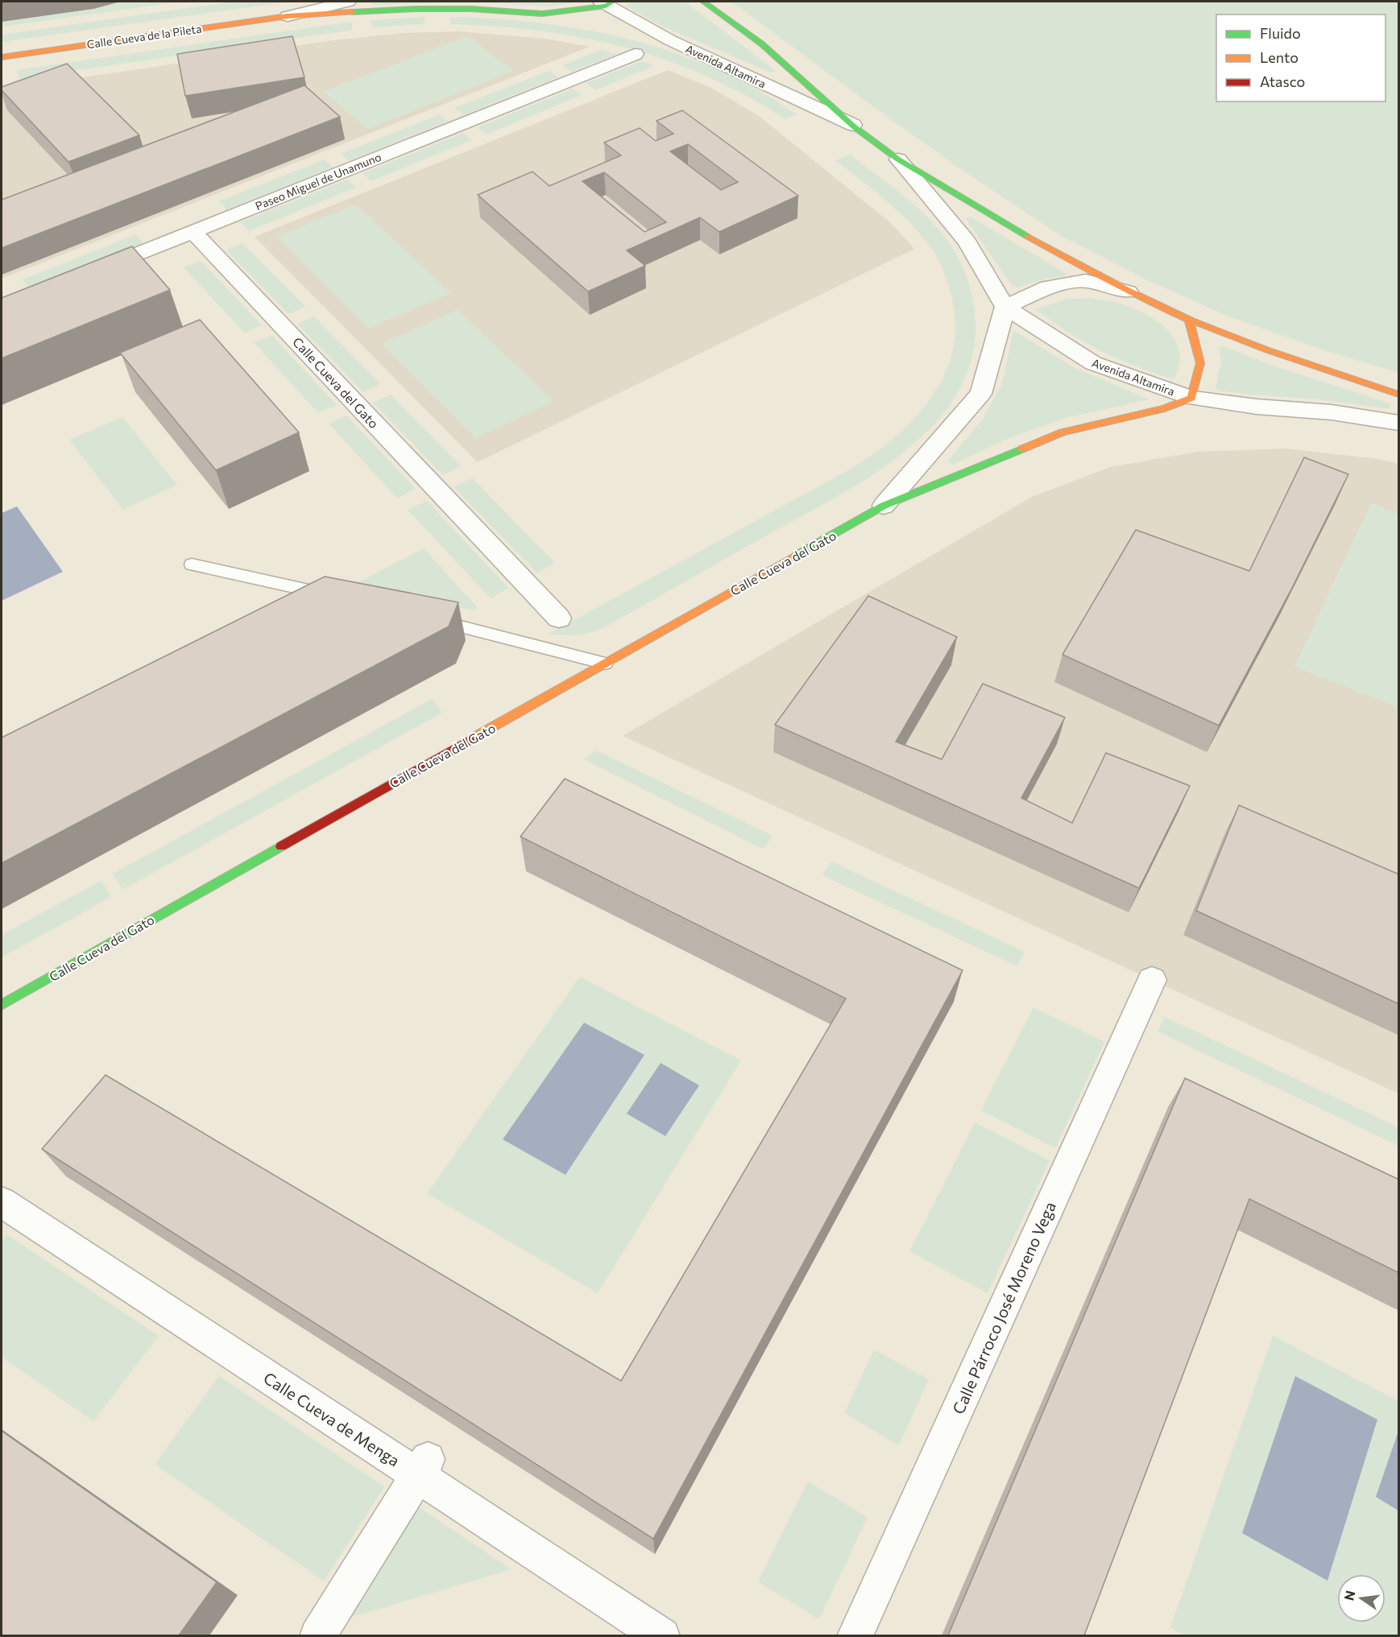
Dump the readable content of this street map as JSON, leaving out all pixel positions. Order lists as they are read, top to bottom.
{
  "streets": {
    "street": [
      "Calle Cueva de la Pileta",
      "Avenida Altamira",
      "Paseo Miguel de Unamuno",
      "Calle Cueva del Gato",
      "Calle Párroco José Moreno Vega",
      "Calle Cueva de Menga"
    ]
  },
  "crossings": [
    ["Calle Cueva de la Pileta", "Avenida Altamira"],
    ["Avenida Altamira", "Calle Cueva del Gato"],
    ["Paseo Miguel de Unamuno", "Calle Cueva del Gato"]
  ],
  "legend": ["Fluido", "Lento", "Atasco"],
  "north": "left"
}
